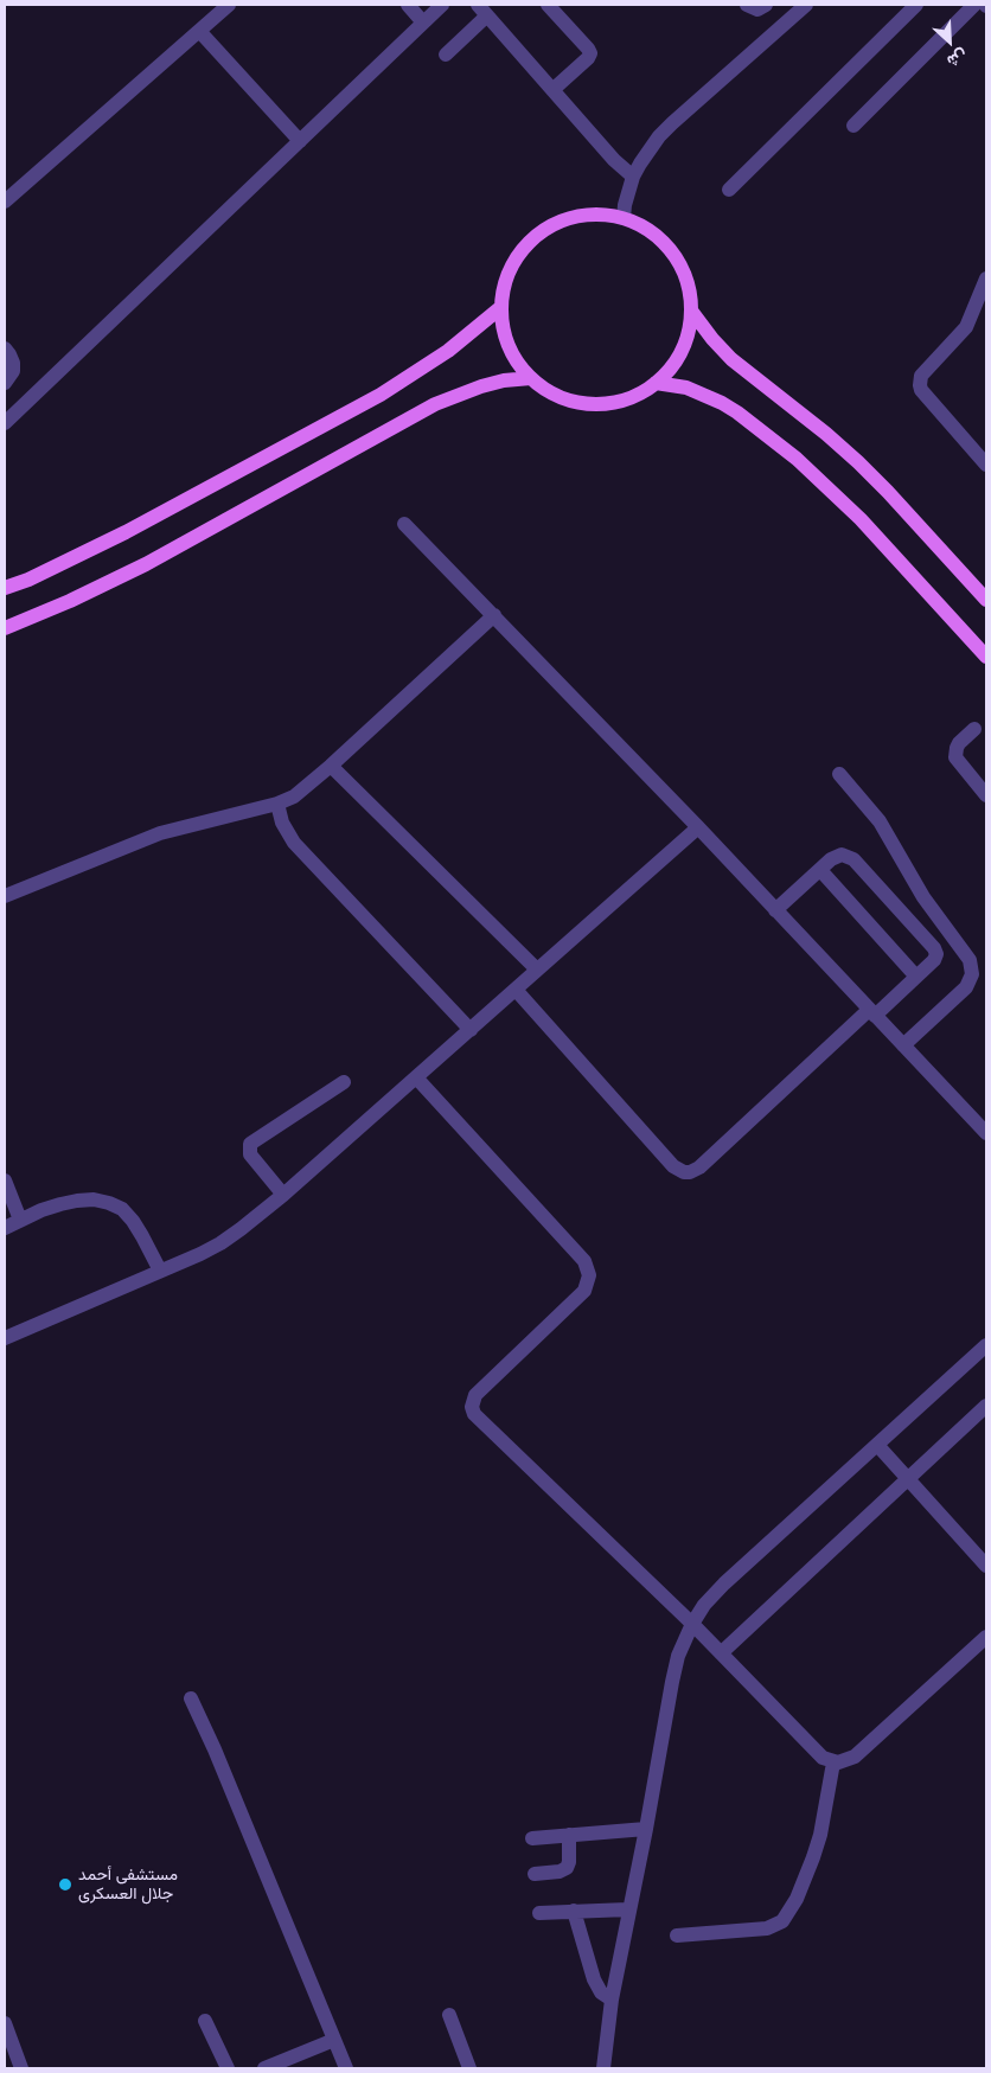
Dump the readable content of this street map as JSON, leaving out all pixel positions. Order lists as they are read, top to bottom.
{
  "places": ["مستشفى أحمد جلال العسكرى"],
  "north": "bottom right"
}
